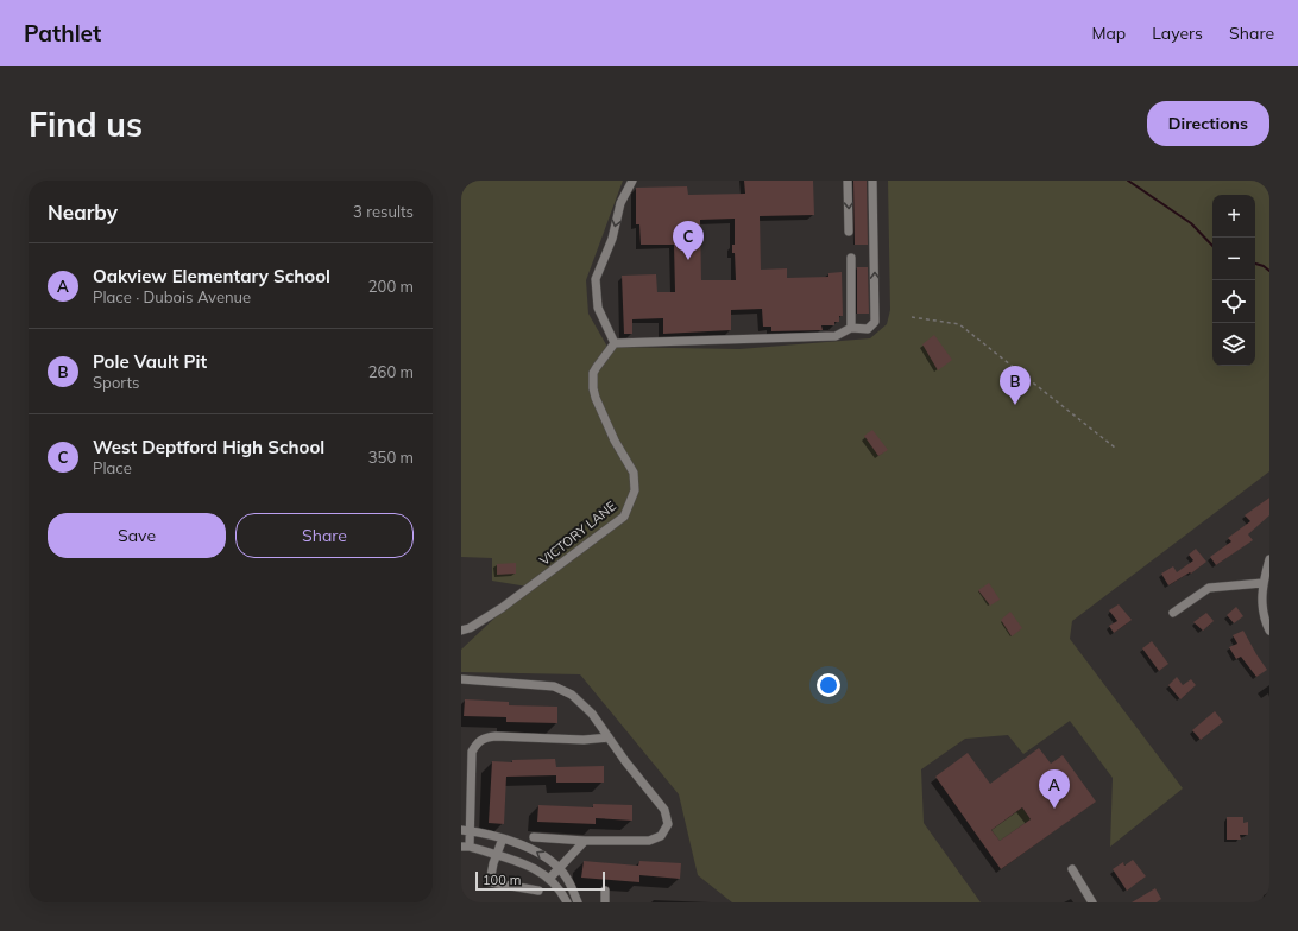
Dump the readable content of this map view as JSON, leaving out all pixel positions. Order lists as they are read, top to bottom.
{
  "streets": {
    "street": ["VICTORY LANE"]
  },
  "scale_bar": "100 m",
  "page": {
    "header": "Pathlet",
    "nav": ["Map", "Layers", "Share"],
    "buttons": [
      "Directions",
      ["Save", "Share"]
    ],
    "title": "Find us",
    "heading": ["Nearby", "3 results"],
    "map_buttons": ["+", "−"],
    "pins": ["C", "B", "A"],
    "list": [
      {
        "mark": "A",
        "name": "Oakview Elementary School",
        "note": "Place · Dubois Avenue",
        "value": "200 m"
      },
      {
        "mark": "B",
        "name": "Pole Vault Pit",
        "note": "Sports",
        "value": "260 m"
      },
      {
        "mark": "C",
        "name": "West Deptford High School",
        "note": "Place",
        "value": "350 m"
      }
    ],
    "scale": "100 m"
  }
}
